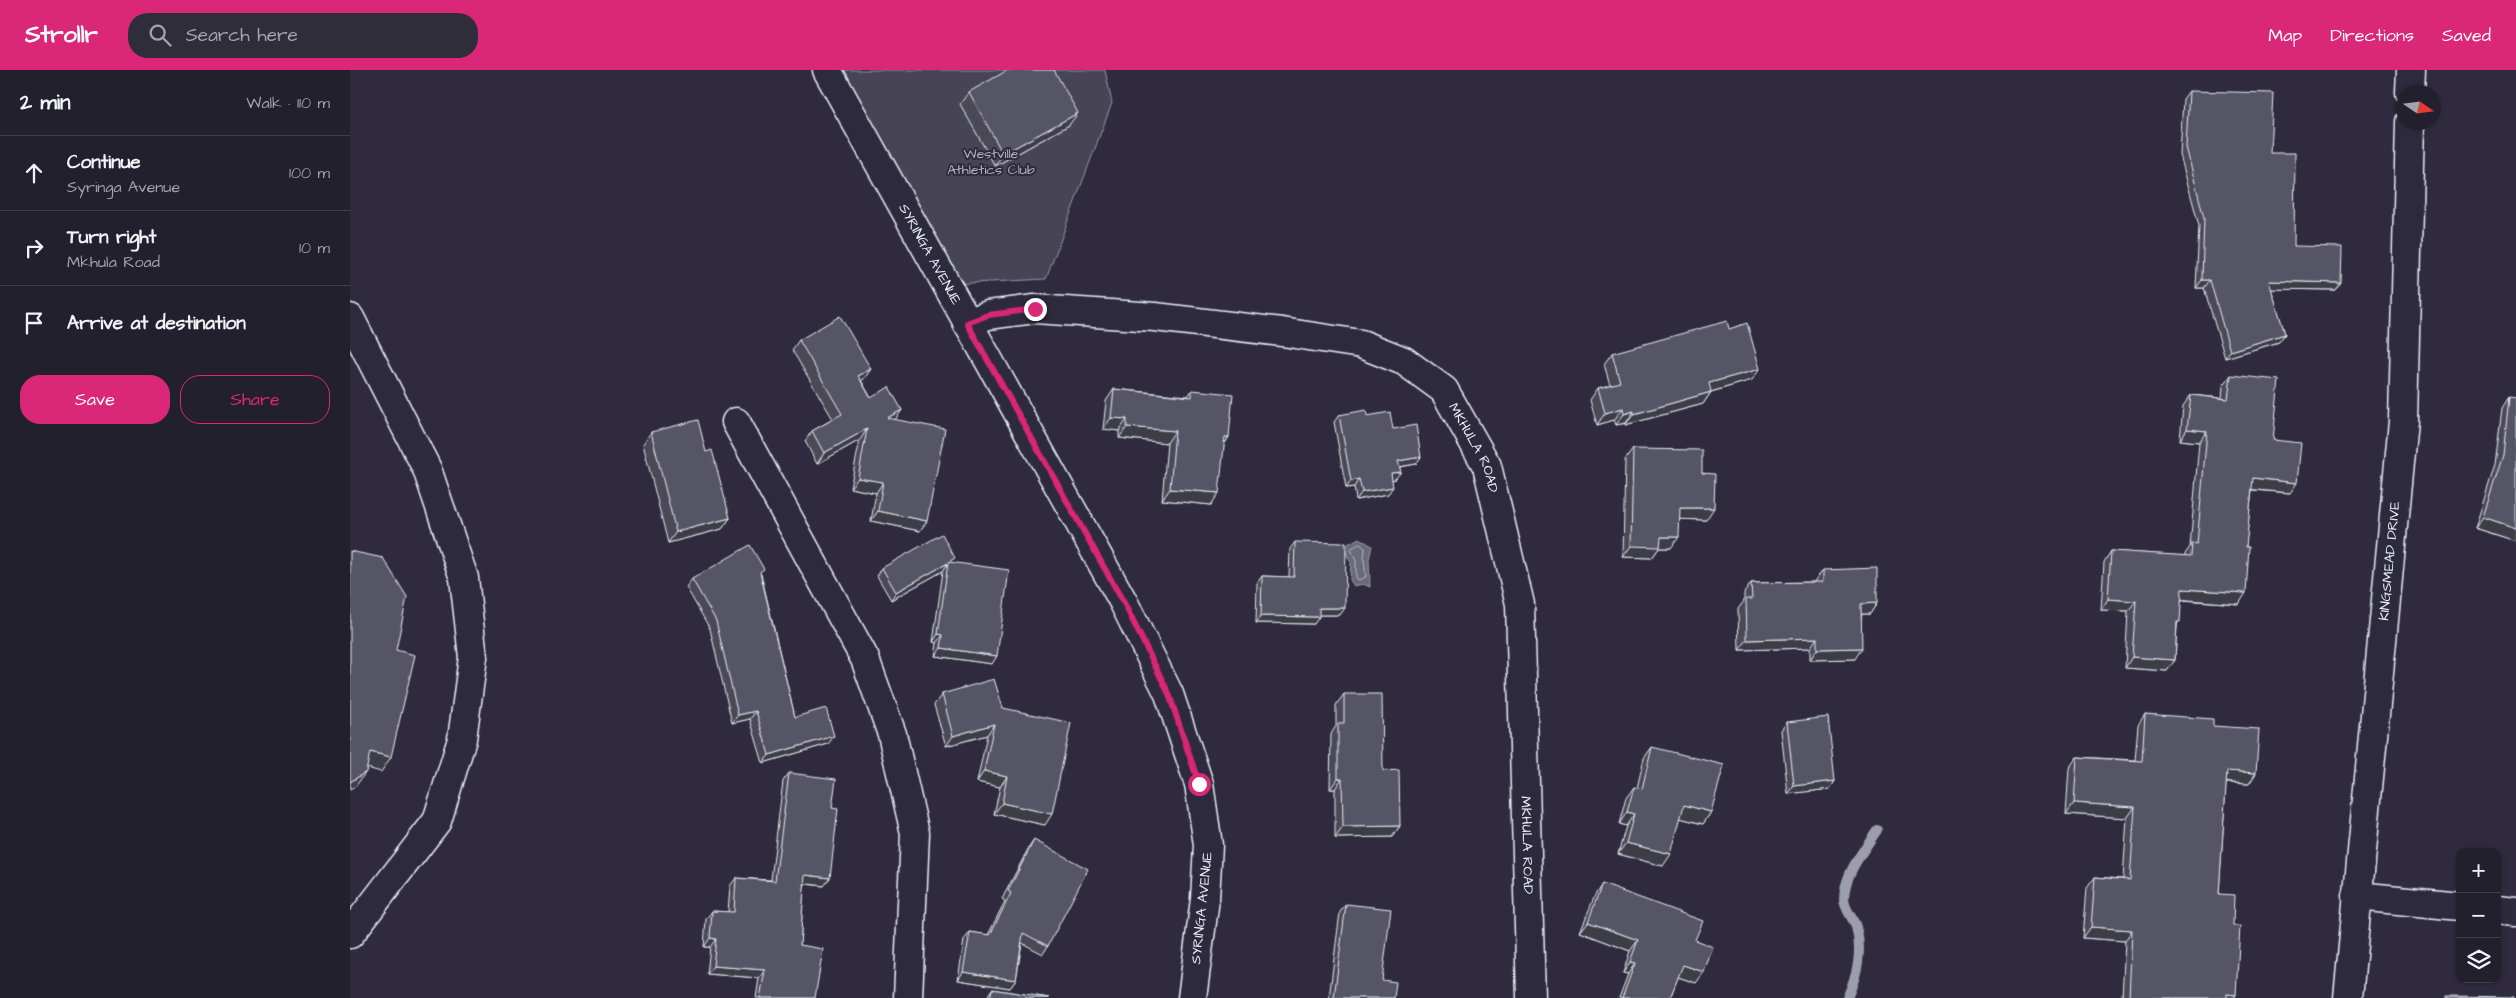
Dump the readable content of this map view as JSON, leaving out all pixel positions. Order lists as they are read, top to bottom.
{
  "streets": {
    "street": ["SYRINGA AVENUE", "MKHULA ROAD", "KINGSMEAD DRIVE"]
  },
  "crossings": [
    ["SYRINGA AVENUE", "MKHULA ROAD"]
  ],
  "parks": ["Westville Athletics Club"],
  "north": "right",
  "page": {
    "header": "Strollr",
    "search": "Search here",
    "nav": ["Map", "Directions", "Saved"],
    "heading": ["2 min", "Walk · 110 m"],
    "list": [
      ["Continue", "Syringa Avenue", "100 m"],
      ["Turn right", "Mkhula Road", "10 m"],
      "Arrive at destination"
    ],
    "buttons": ["Save", "Share"],
    "map_buttons": ["+", "−"]
  }
}
